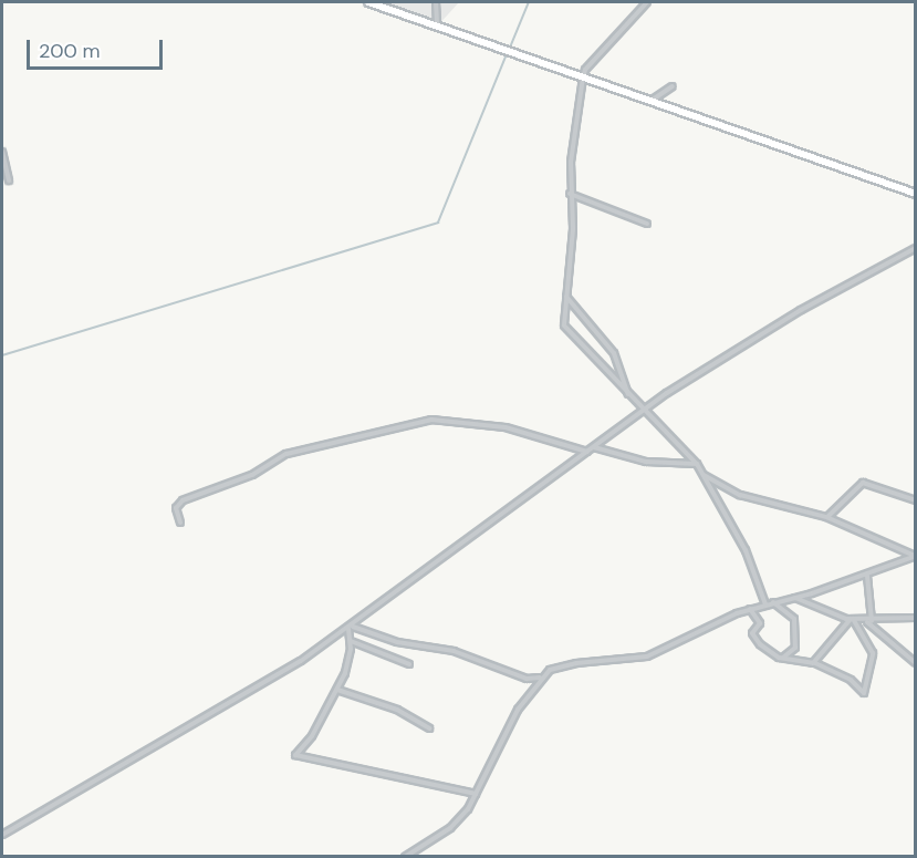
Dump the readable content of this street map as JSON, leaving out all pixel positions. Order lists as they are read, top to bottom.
{
  "scale_bar": "200 m"
}
